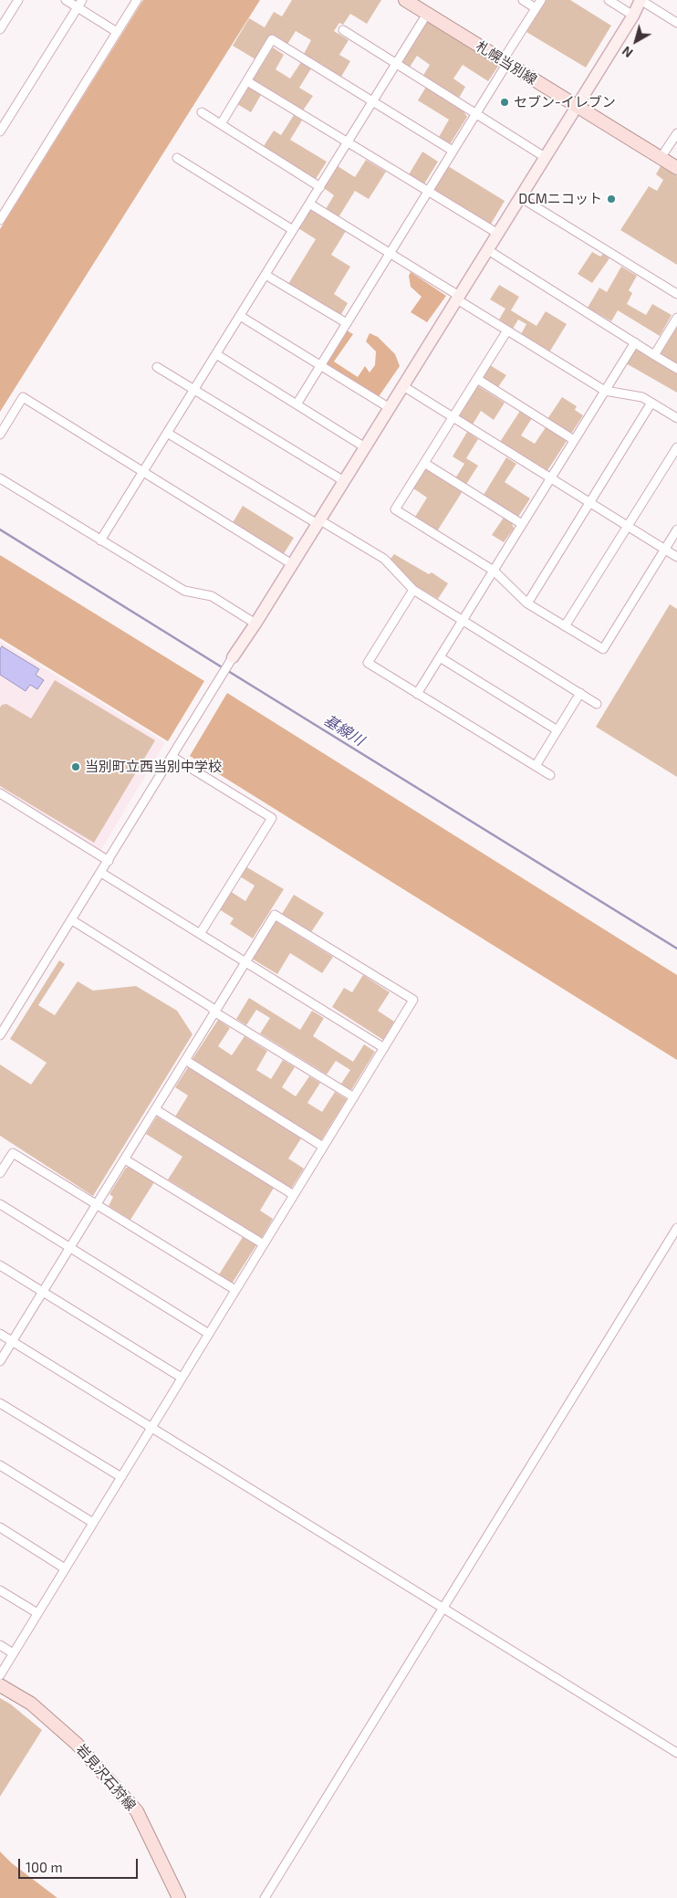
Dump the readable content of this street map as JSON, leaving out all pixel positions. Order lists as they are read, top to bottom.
{
  "streets": {
    "main road": ["札幌当別線", "岩見沢石狩線"]
  },
  "water": ["基線川"],
  "places": ["セブン-イレブン", "DCMニコット", "当別町立西当別中学校"],
  "scale_bar": "100 m",
  "north": "bottom left"
}
